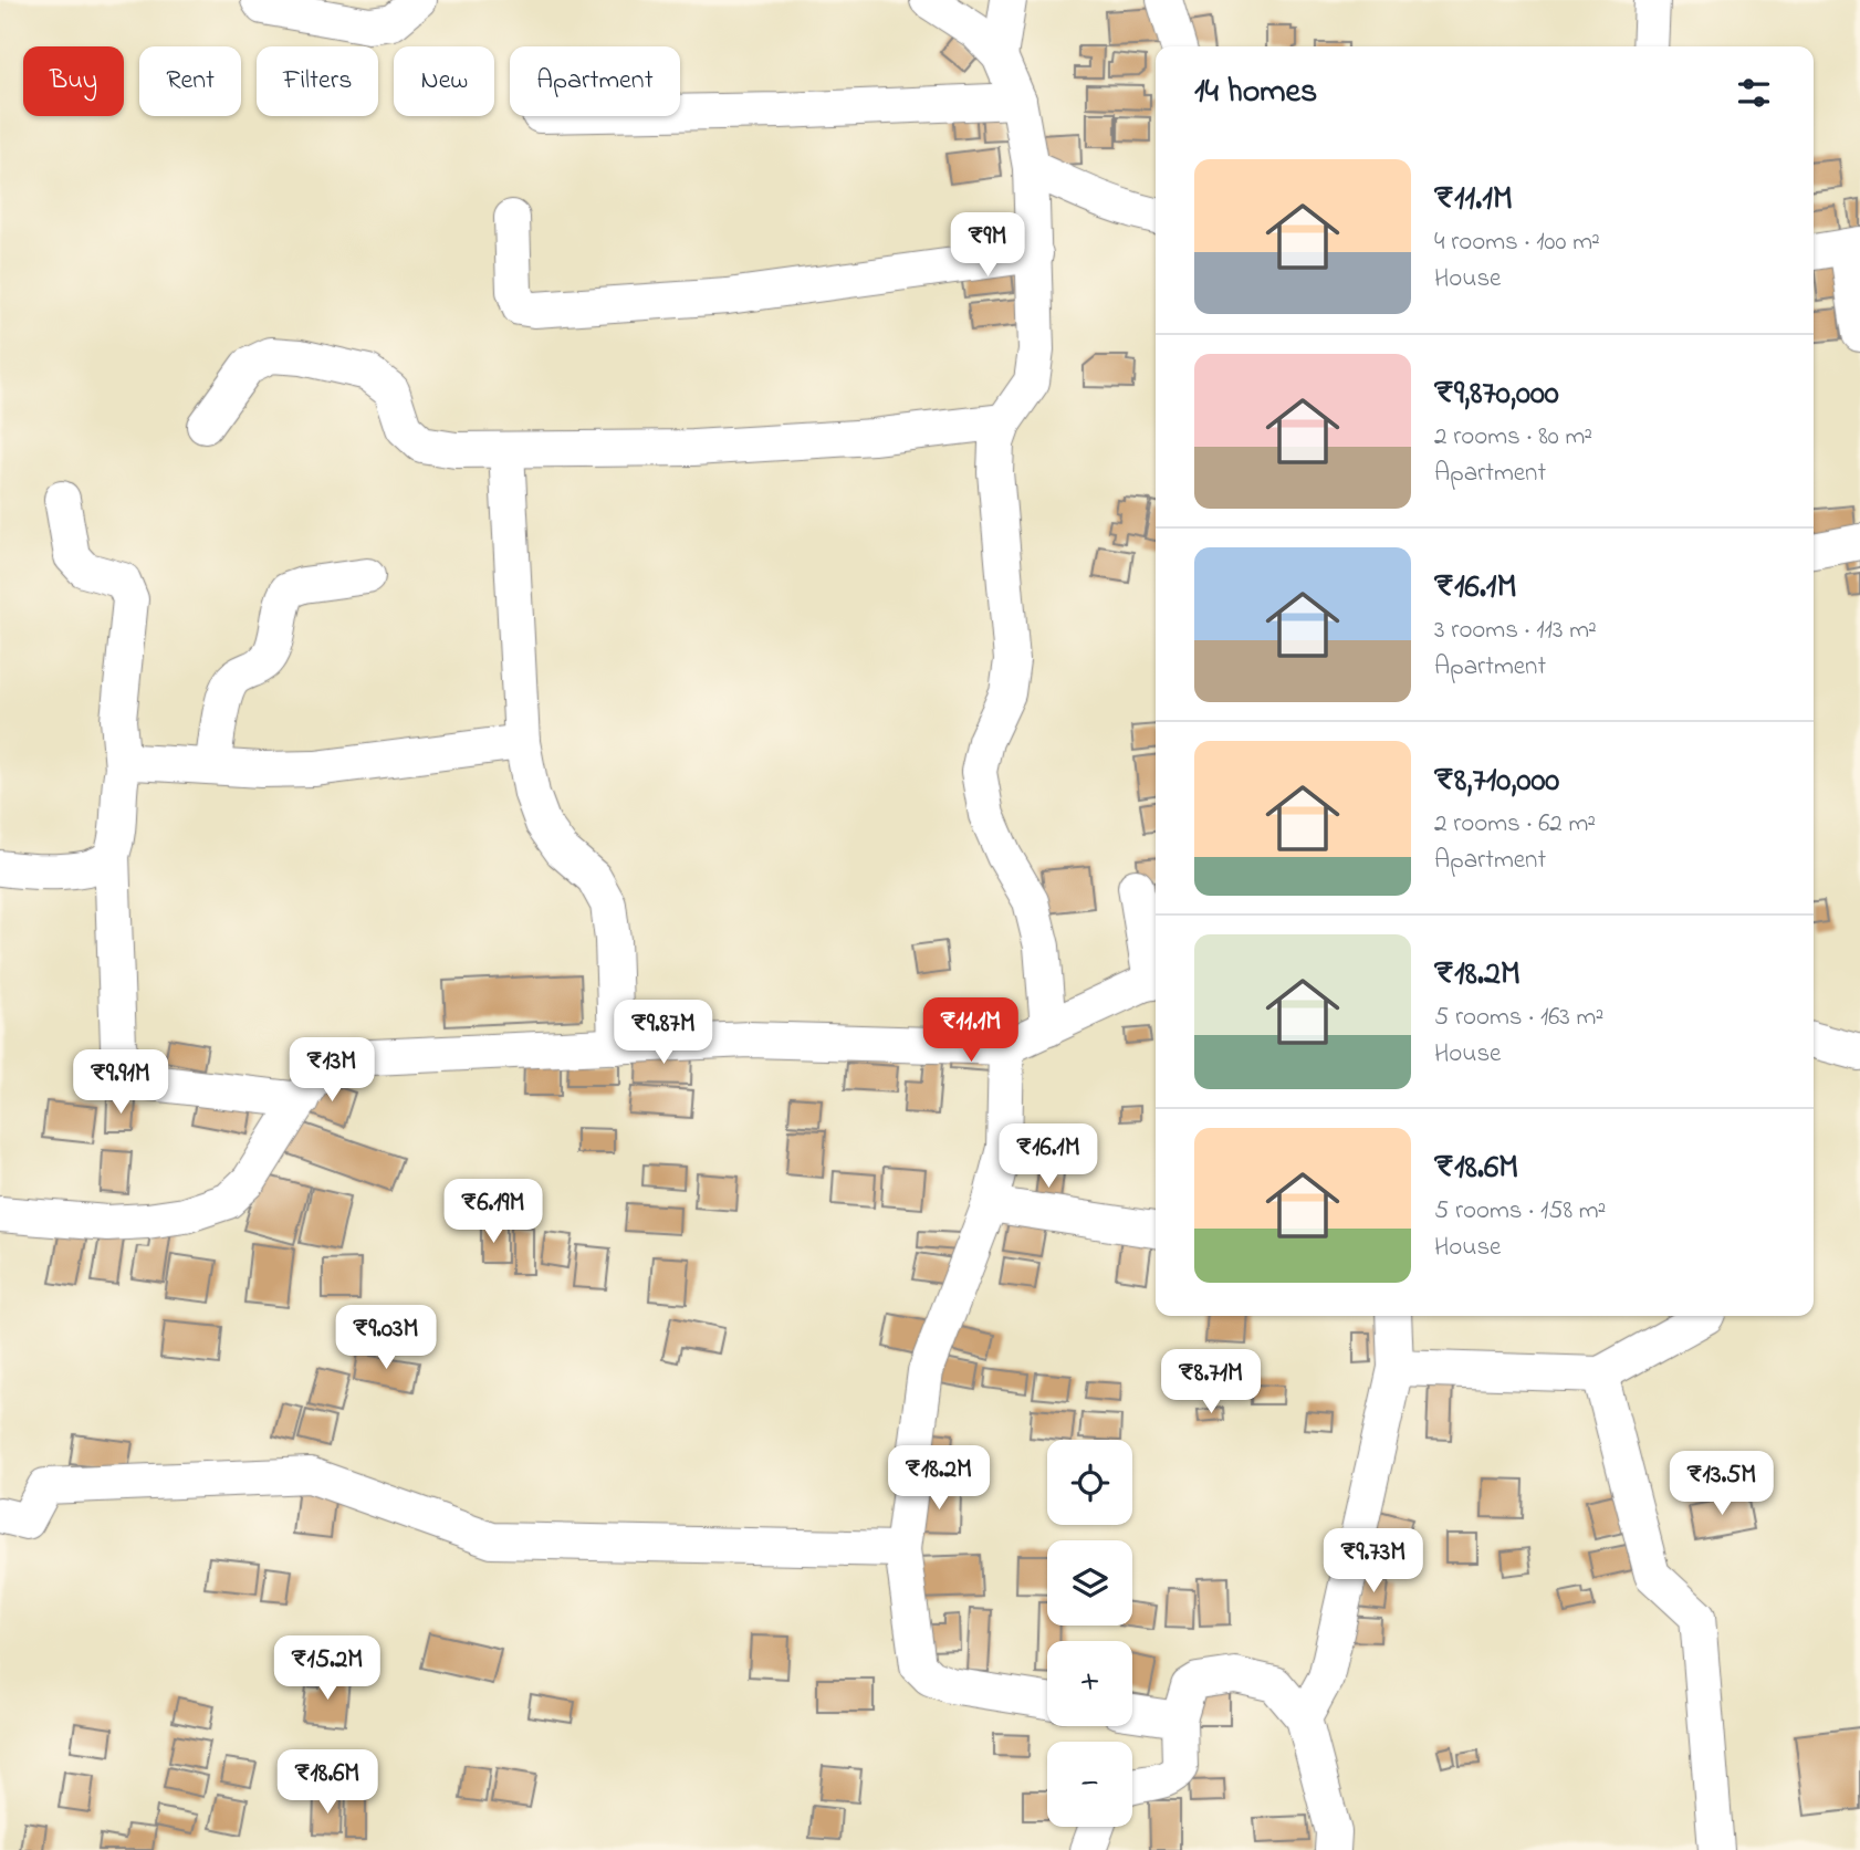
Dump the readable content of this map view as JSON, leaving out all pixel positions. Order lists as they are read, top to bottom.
{
  "page": {
    "chip": [
      "Buy",
      "Rent",
      "Filters",
      "New",
      "Apartment"
    ],
    "heading": "14 homes",
    "list": [
      {
        "name": "₹11.1M",
        "note": "4 rooms · 100 m² · House"
      },
      {
        "name": "₹9,870,000",
        "note": "2 rooms · 80 m² · Apartment"
      },
      {
        "name": "₹16.1M",
        "note": "3 rooms · 113 m² · Apartment"
      },
      {
        "name": "₹8,710,000",
        "note": "2 rooms · 62 m² · Apartment"
      },
      {
        "name": "₹18.2M",
        "note": "5 rooms · 163 m² · House"
      },
      {
        "name": "₹18.6M",
        "note": "5 rooms · 158 m² · House"
      }
    ],
    "price": [
      "₹9M",
      "₹11.1M",
      "₹9.87M",
      "₹13M",
      "₹9.91M",
      "₹16.1M",
      "₹6.19M",
      "₹9.03M",
      "₹8.71M",
      "₹18.2M",
      "₹13.5M",
      "₹9.73M",
      "₹15.2M",
      "₹18.6M"
    ],
    "map_buttons": ["+", "−"]
  }
}
